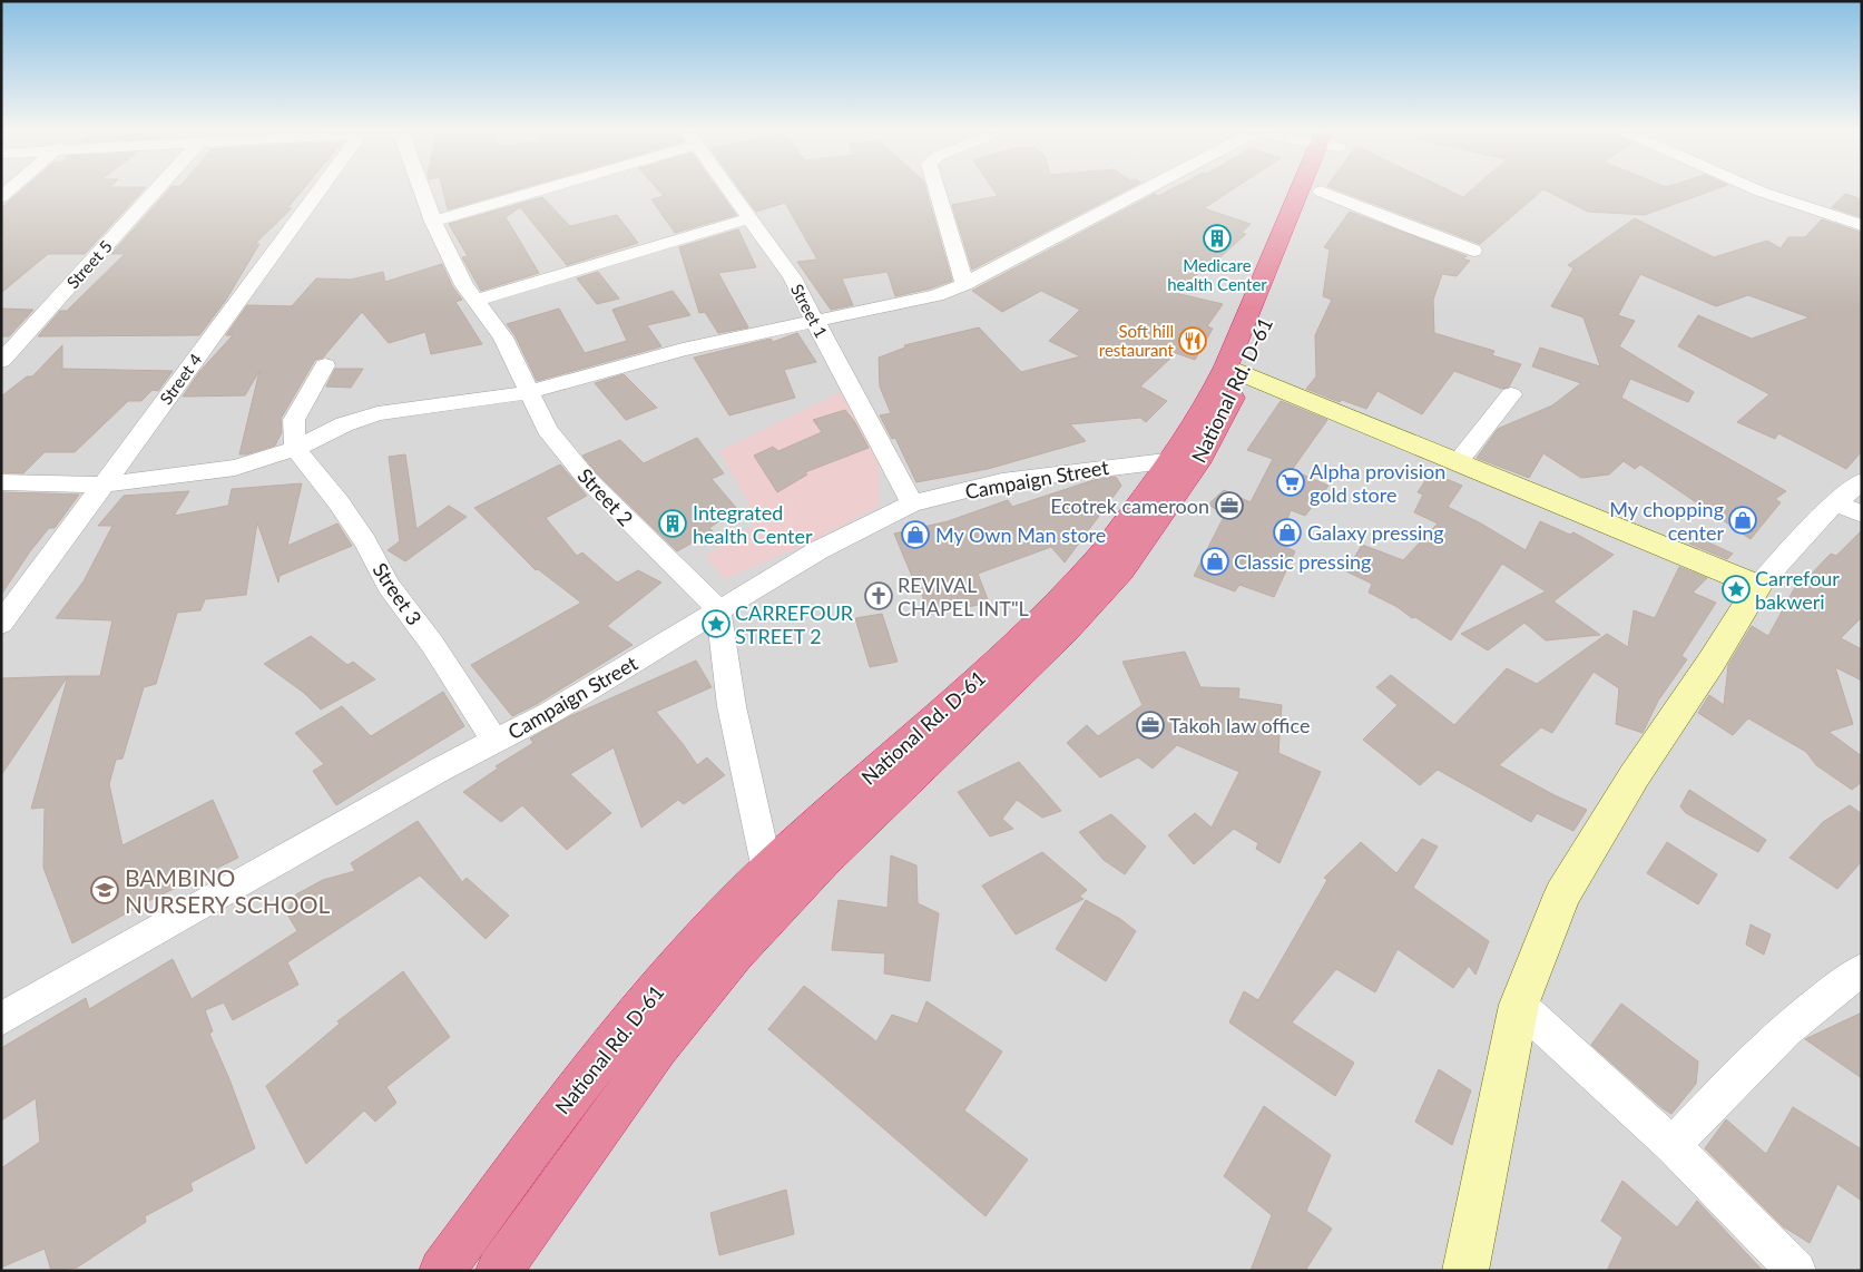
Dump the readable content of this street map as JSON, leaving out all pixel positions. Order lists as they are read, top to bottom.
{
  "streets": {
    "highway": ["National Rd. D-61"],
    "street": [
      "Street 5",
      "Street 1",
      "Street 4",
      "Campaign Street",
      "Street 2",
      "Street 3"
    ]
  },
  "crossings": [
    ["Street 1", "Campaign Street"],
    ["National Rd. D-61", "Campaign Street"],
    ["Campaign Street", "Street 2"],
    ["Campaign Street", "Street 3"]
  ],
  "places": {
    "building": ["Medicare health Center", "Integrated health Center"],
    "restaurant": ["Soft hill restaurant"],
    "supermarket": ["Alpha provision gold store"],
    "office": ["Ecotrek cameroon", "Takoh law office"],
    "shop": [
      "My chopping center",
      "Galaxy pressing",
      "My Own Man store",
      "Classic pressing"
    ],
    "place": ["Carrefour bakweri", "CARREFOUR STREET 2"],
    "church": ["REVIVAL CHAPEL INT\"L"],
    "school or university": ["BAMBINO NURSERY SCHOOL"]
  }
}
